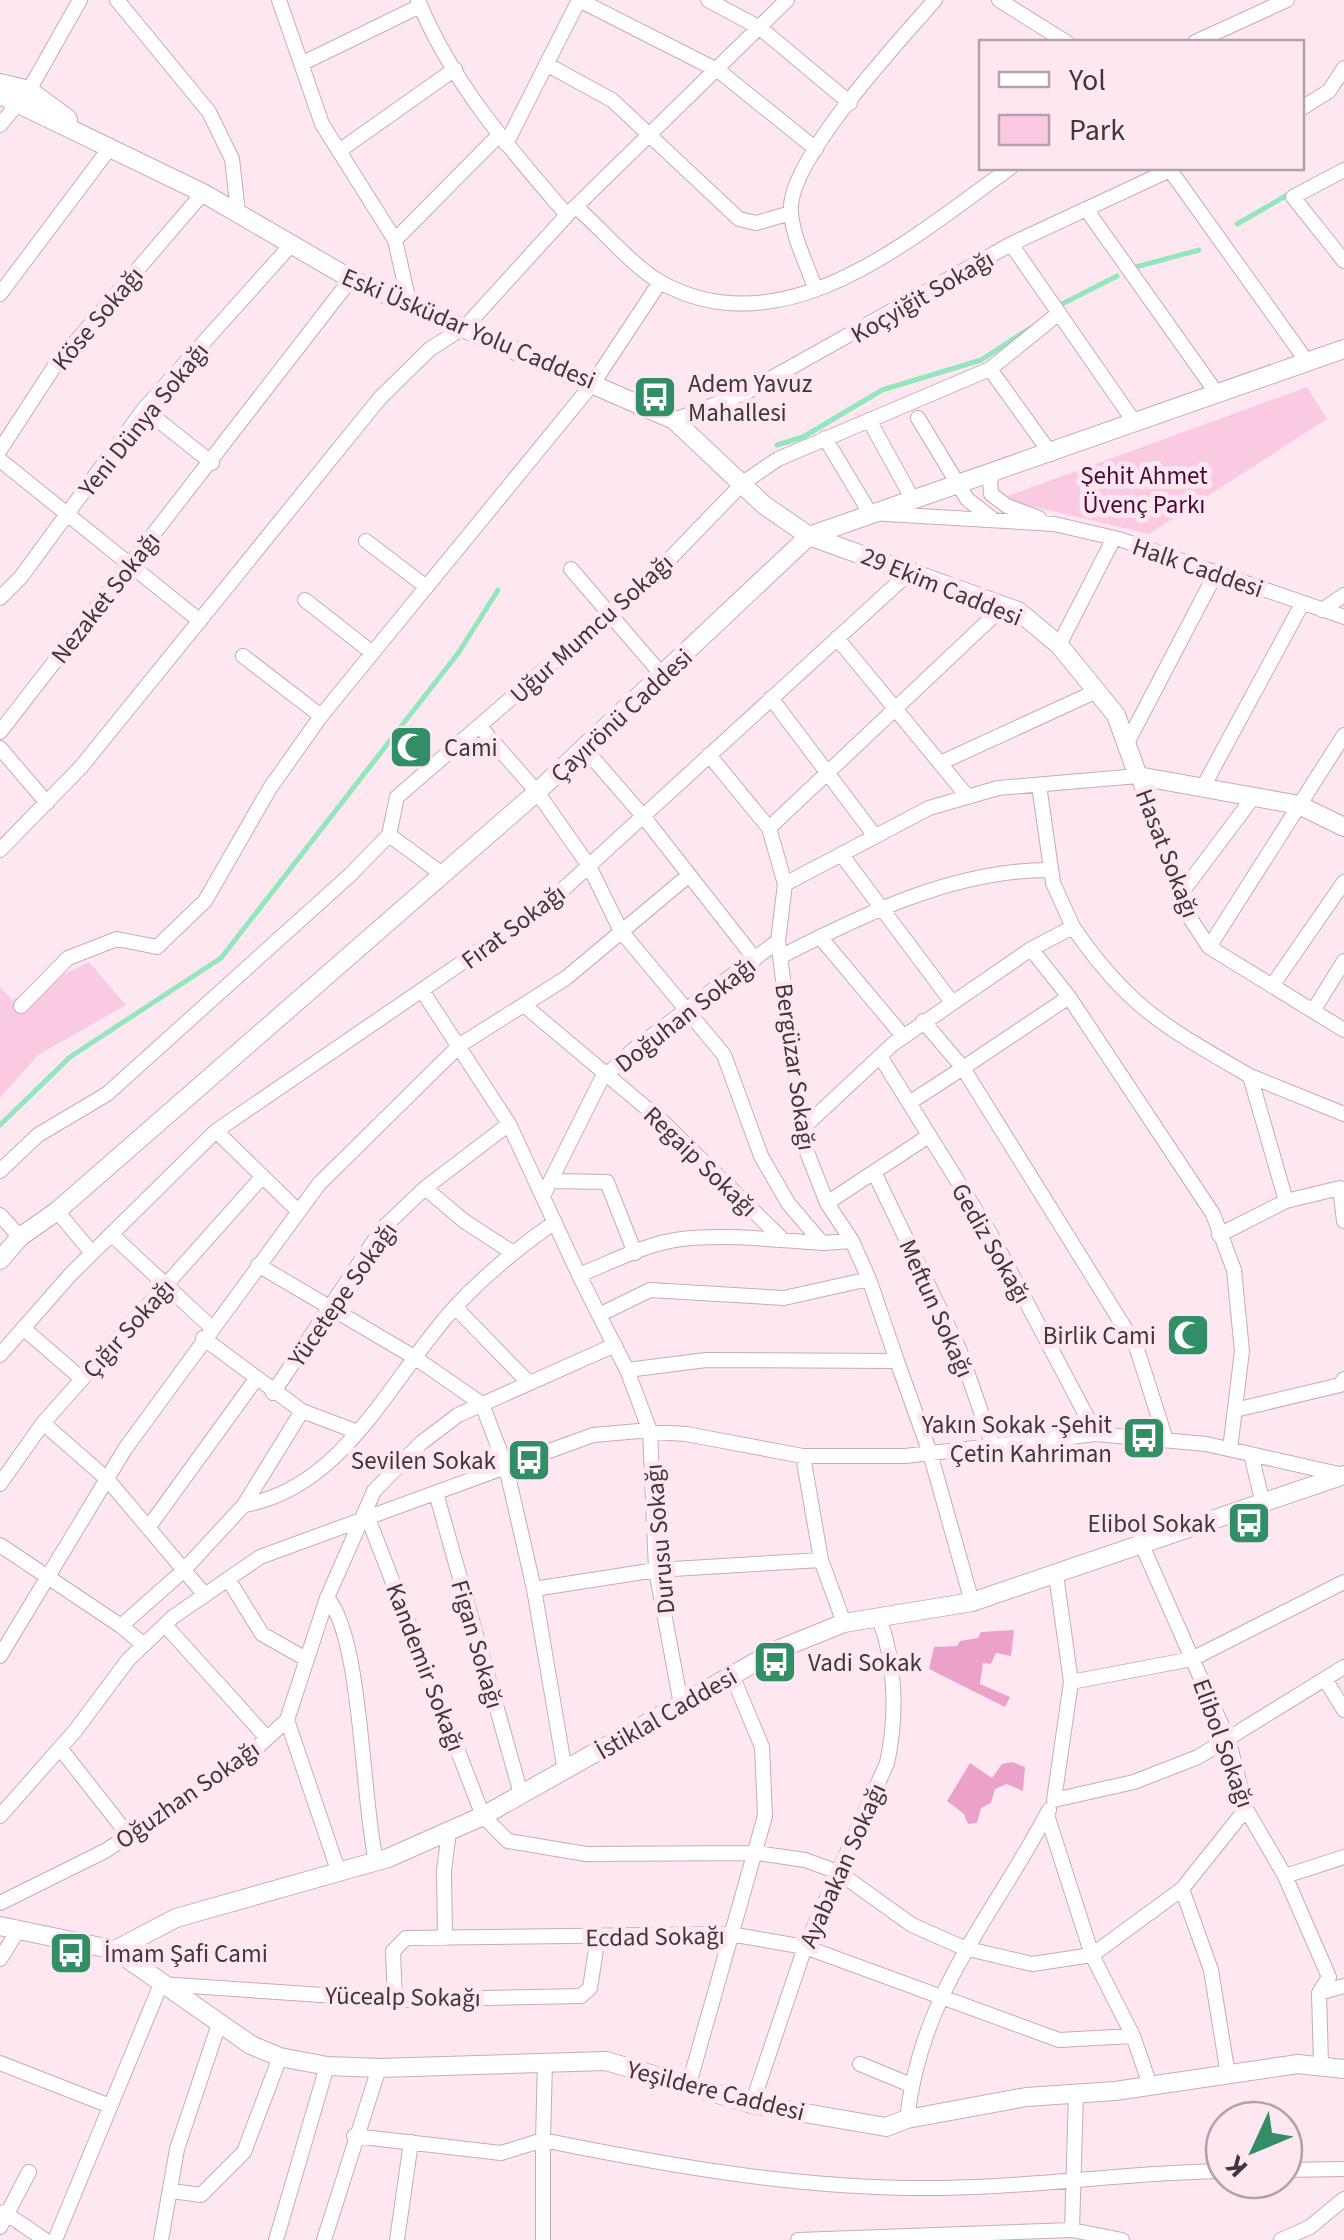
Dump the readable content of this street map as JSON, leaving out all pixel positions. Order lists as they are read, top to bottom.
{
  "streets": {
    "street": [
      "Koçyiğit Sokağı",
      "Köse Sokağı",
      "Eski Üsküdar Yolu Caddesi",
      "Yeni Dünya Sokağı",
      "Halk Caddesi",
      "29 Ekim Caddesi",
      "Nezaket Sokağı",
      "Uğur Mumcu Sokağı",
      "Çayırönü Caddesi",
      "Hasat Sokağı",
      "Fırat Sokağı",
      "Doğuhan Sokağı",
      "Bergüzar Sokağı",
      "Regaip Sokağı",
      "Gediz Sokağı",
      "Yücetepe Sokağı",
      "Meftun Sokağı",
      "Çığır Sokağı",
      "Durusu Sokağı",
      "Figan Sokağı",
      "Kandemir Sokağı",
      "İstiklal Caddesi",
      "Elibol Sokağı",
      "Oğuzhan Sokağı",
      "Ayabakan Sokağı",
      "Ecdad Sokağı",
      "Yücealp Sokağı",
      "Yeşildere Caddesi"
    ]
  },
  "crossings": [
    ["Koçyiğit Sokağı", "Eski Üsküdar Yolu Caddesi"],
    ["Koçyiğit Sokağı", "Çayırönü Caddesi"],
    ["Köse Sokağı", "Eski Üsküdar Yolu Caddesi"],
    ["Eski Üsküdar Yolu Caddesi", "Yeni Dünya Sokağı"],
    ["Eski Üsküdar Yolu Caddesi", "29 Ekim Caddesi"],
    ["Eski Üsküdar Yolu Caddesi", "Nezaket Sokağı"],
    ["Eski Üsküdar Yolu Caddesi", "Uğur Mumcu Sokağı"],
    ["Eski Üsküdar Yolu Caddesi", "Çayırönü Caddesi"],
    ["Halk Caddesi", "Çayırönü Caddesi"],
    ["29 Ekim Caddesi", "Çayırönü Caddesi"],
    ["29 Ekim Caddesi", "Hasat Sokağı"],
    ["29 Ekim Caddesi", "Fırat Sokağı"],
    ["Fırat Sokağı", "Durusu Sokağı"],
    ["Doğuhan Sokağı", "Bergüzar Sokağı"],
    ["Doğuhan Sokağı", "Regaip Sokağı"],
    ["Doğuhan Sokağı", "Durusu Sokağı"],
    ["Yücetepe Sokağı", "Durusu Sokağı"],
    ["Durusu Sokağı", "İstiklal Caddesi"],
    ["Figan Sokağı", "İstiklal Caddesi"],
    ["Kandemir Sokağı", "İstiklal Caddesi"],
    ["İstiklal Caddesi", "Elibol Sokağı"],
    ["İstiklal Caddesi", "Ayabakan Sokağı"],
    ["İstiklal Caddesi", "Yeşildere Caddesi"],
    ["Ayabakan Sokağı", "Ecdad Sokağı"],
    ["Ayabakan Sokağı", "Yeşildere Caddesi"],
    ["Ecdad Sokağı", "Yücealp Sokağı"],
    ["Yücealp Sokağı", "Yeşildere Caddesi"]
  ],
  "parks": ["Şehit Ahmet Üvenç Parkı"],
  "places": {
    "bus stop": [
      "Adem Yavuz Mahallesi",
      "Yakın Sokak -Şehit Çetin Kahriman",
      "Sevilen Sokak",
      "Elibol Sokak",
      "Vadi Sokak",
      "İmam Şafi Cami"
    ],
    "mosque": ["Cami", "Birlik Cami"]
  },
  "legend": ["Yol", "Park"],
  "north": "bottom left"
}
